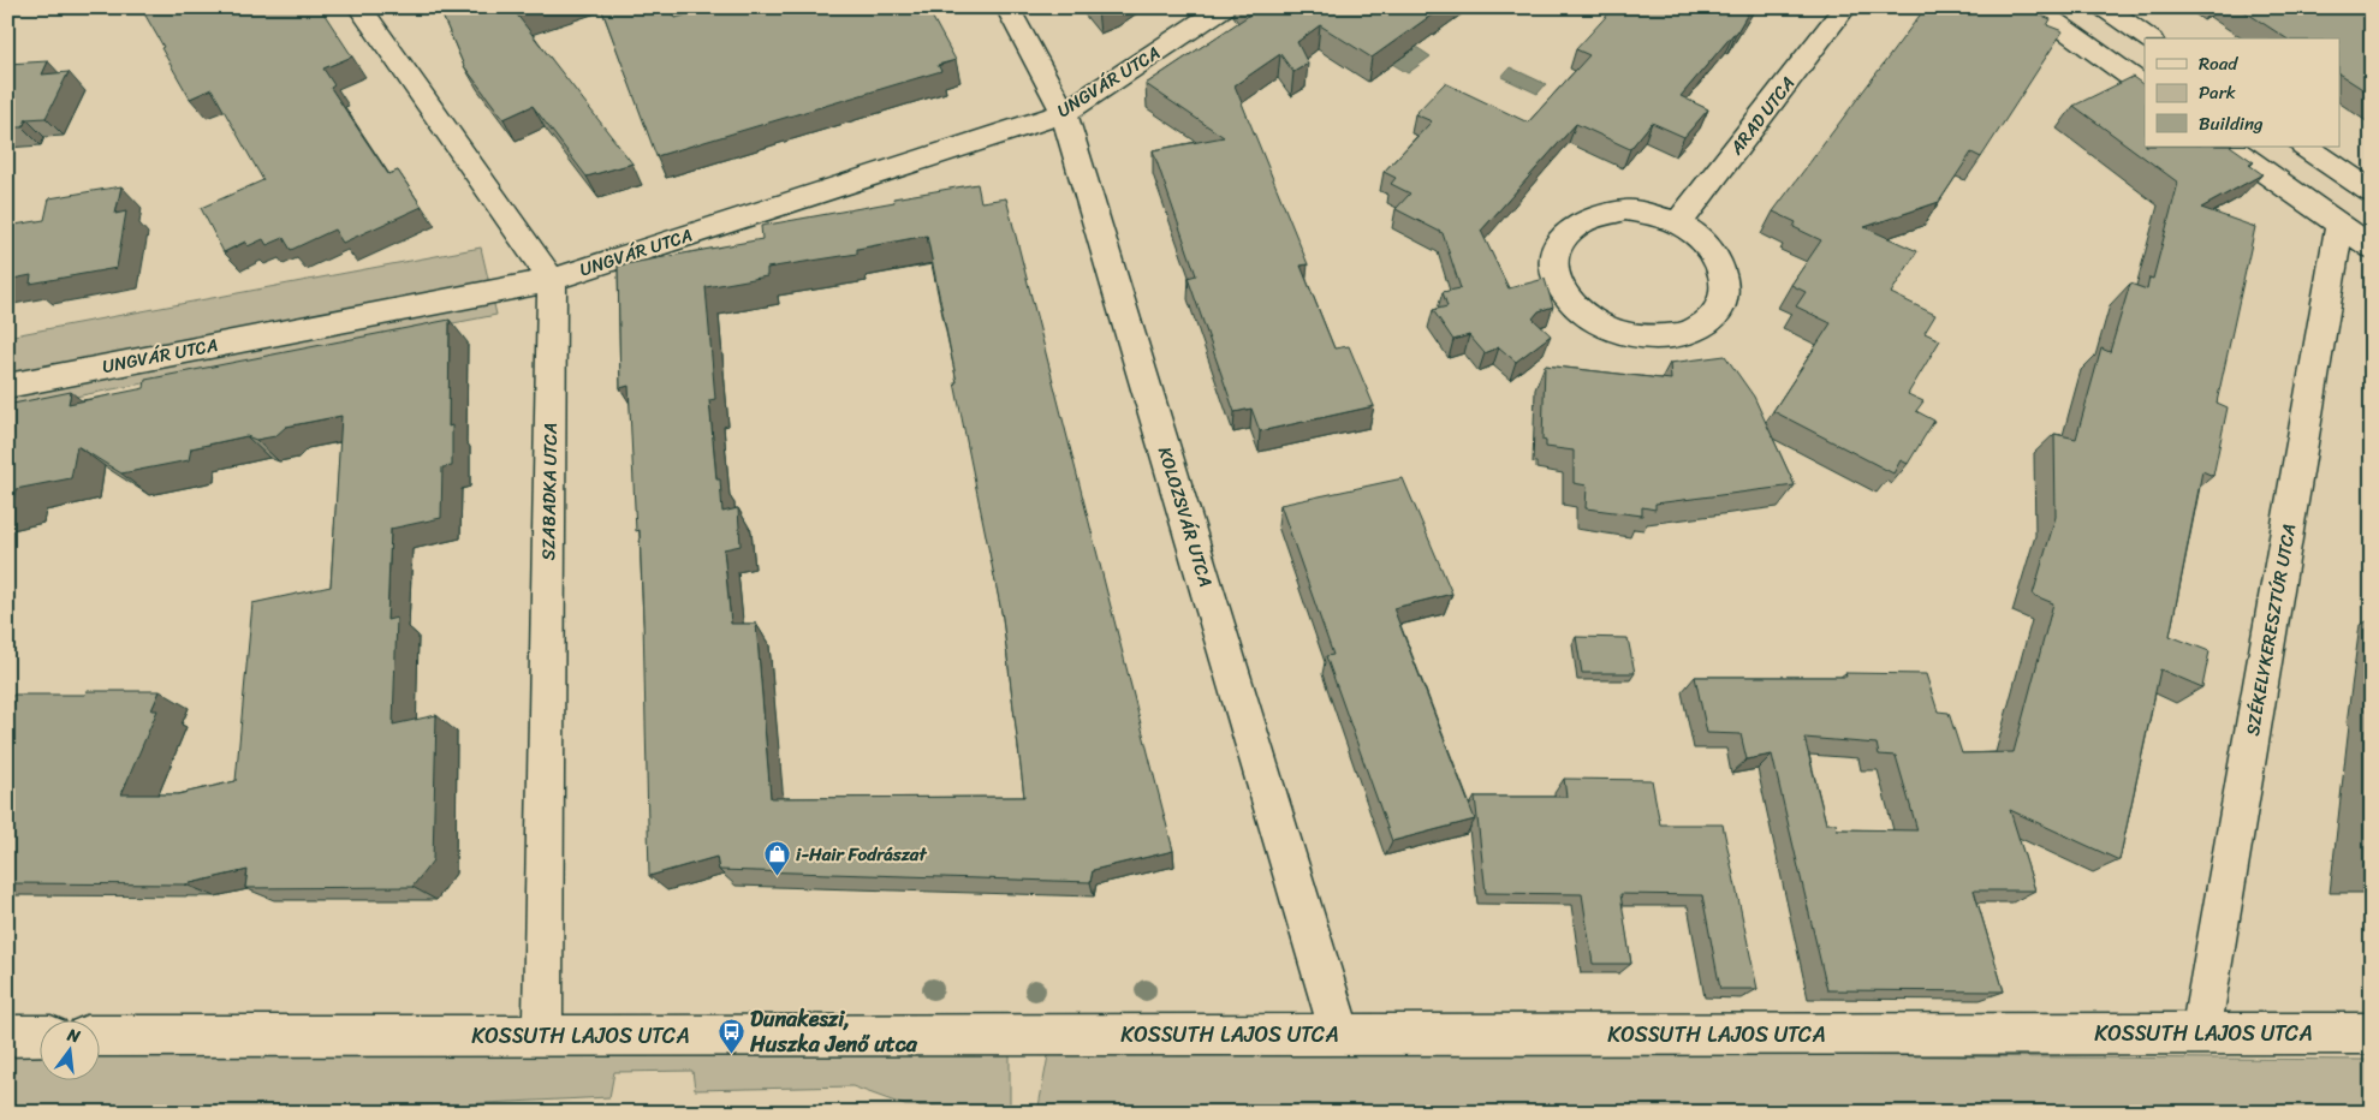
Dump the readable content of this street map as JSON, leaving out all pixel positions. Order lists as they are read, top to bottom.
{
  "streets": {
    "street": [
      "UNGVÁR UTCA",
      "ARAD UTCA",
      "SZABADKA UTCA",
      "KOLOZSVÁR UTCA",
      "SZÉKELYKERESZTÚR UTCA",
      "KOSSUTH LAJOS UTCA"
    ]
  },
  "crossings": [
    ["UNGVÁR UTCA", "SZABADKA UTCA"],
    ["UNGVÁR UTCA", "KOLOZSVÁR UTCA"],
    ["SZABADKA UTCA", "KOSSUTH LAJOS UTCA"],
    ["KOLOZSVÁR UTCA", "KOSSUTH LAJOS UTCA"],
    ["SZÉKELYKERESZTÚR UTCA", "KOSSUTH LAJOS UTCA"]
  ],
  "places": {
    "shop": ["i-Hair Fodrászat"],
    "bus stop": ["Dunakeszi, Huszka Jenő utca"]
  },
  "legend": ["Road", "Park", "Building"],
  "north": "top"
}
